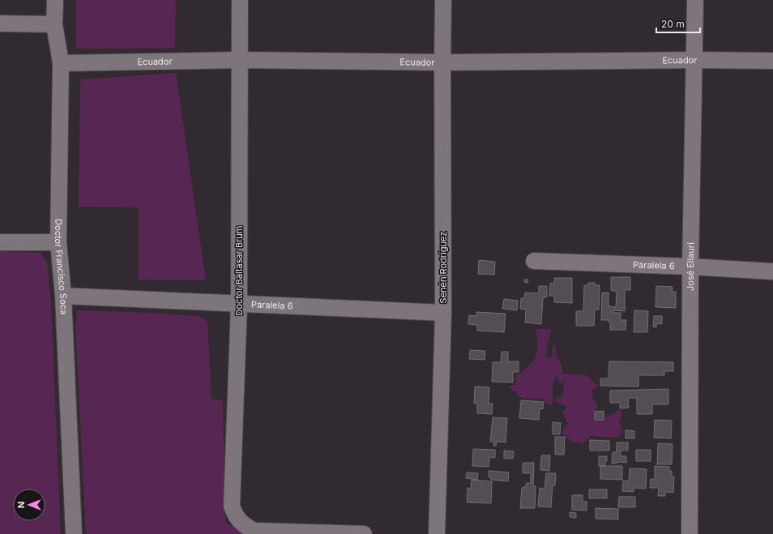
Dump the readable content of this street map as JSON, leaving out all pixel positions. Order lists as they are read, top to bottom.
{
  "streets": {
    "street": [
      "Ecuador",
      "Paralela 6",
      "Doctor Francisco Soca",
      "José Ellauri",
      "Senén Rodríguez",
      "Doctor Baltasar Brum"
    ]
  },
  "crossings": [
    ["Ecuador", "Doctor Francisco Soca"],
    ["Ecuador", "José Ellauri"],
    ["Ecuador", "Senén Rodríguez"],
    ["Ecuador", "Doctor Baltasar Brum"],
    ["Paralela 6", "Doctor Francisco Soca"],
    ["Paralela 6", "José Ellauri"],
    ["Paralela 6", "Senén Rodríguez"],
    ["Paralela 6", "Doctor Baltasar Brum"]
  ],
  "scale_bar": "20 m",
  "north": "left"
}
